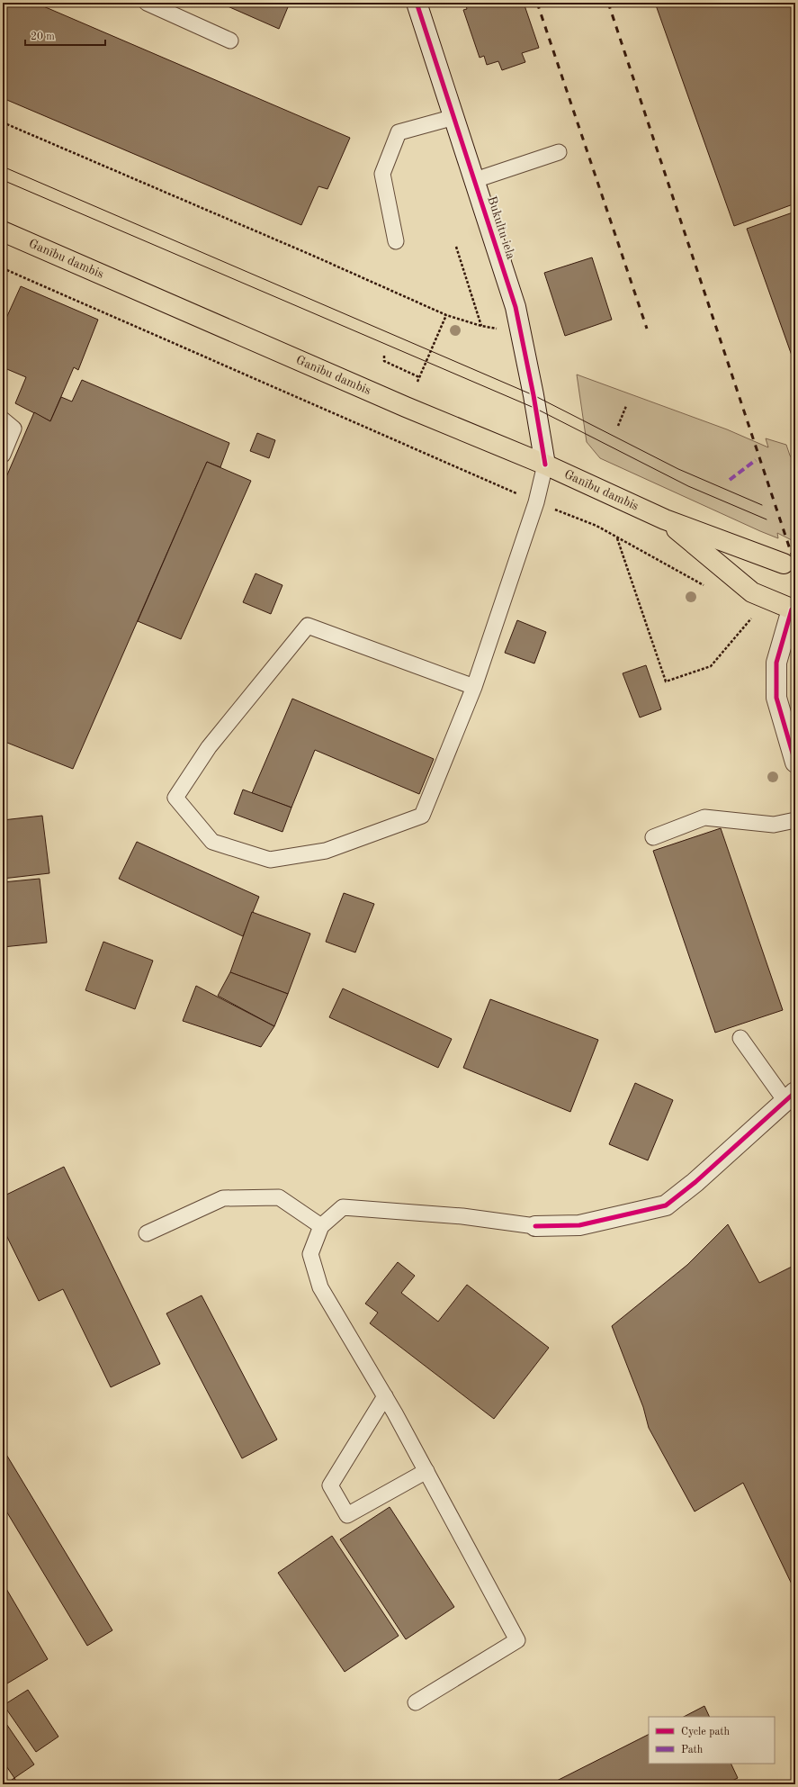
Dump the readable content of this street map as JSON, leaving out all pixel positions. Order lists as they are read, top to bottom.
{
  "streets": {
    "main road": ["Ganību dambis"],
    "street": ["Bukultu iela"]
  },
  "crossings": [
    ["Bukultu iela", "Ganību dambis"]
  ],
  "legend": ["Cycle path", "Path"],
  "scale_bar": "20 m"
}
